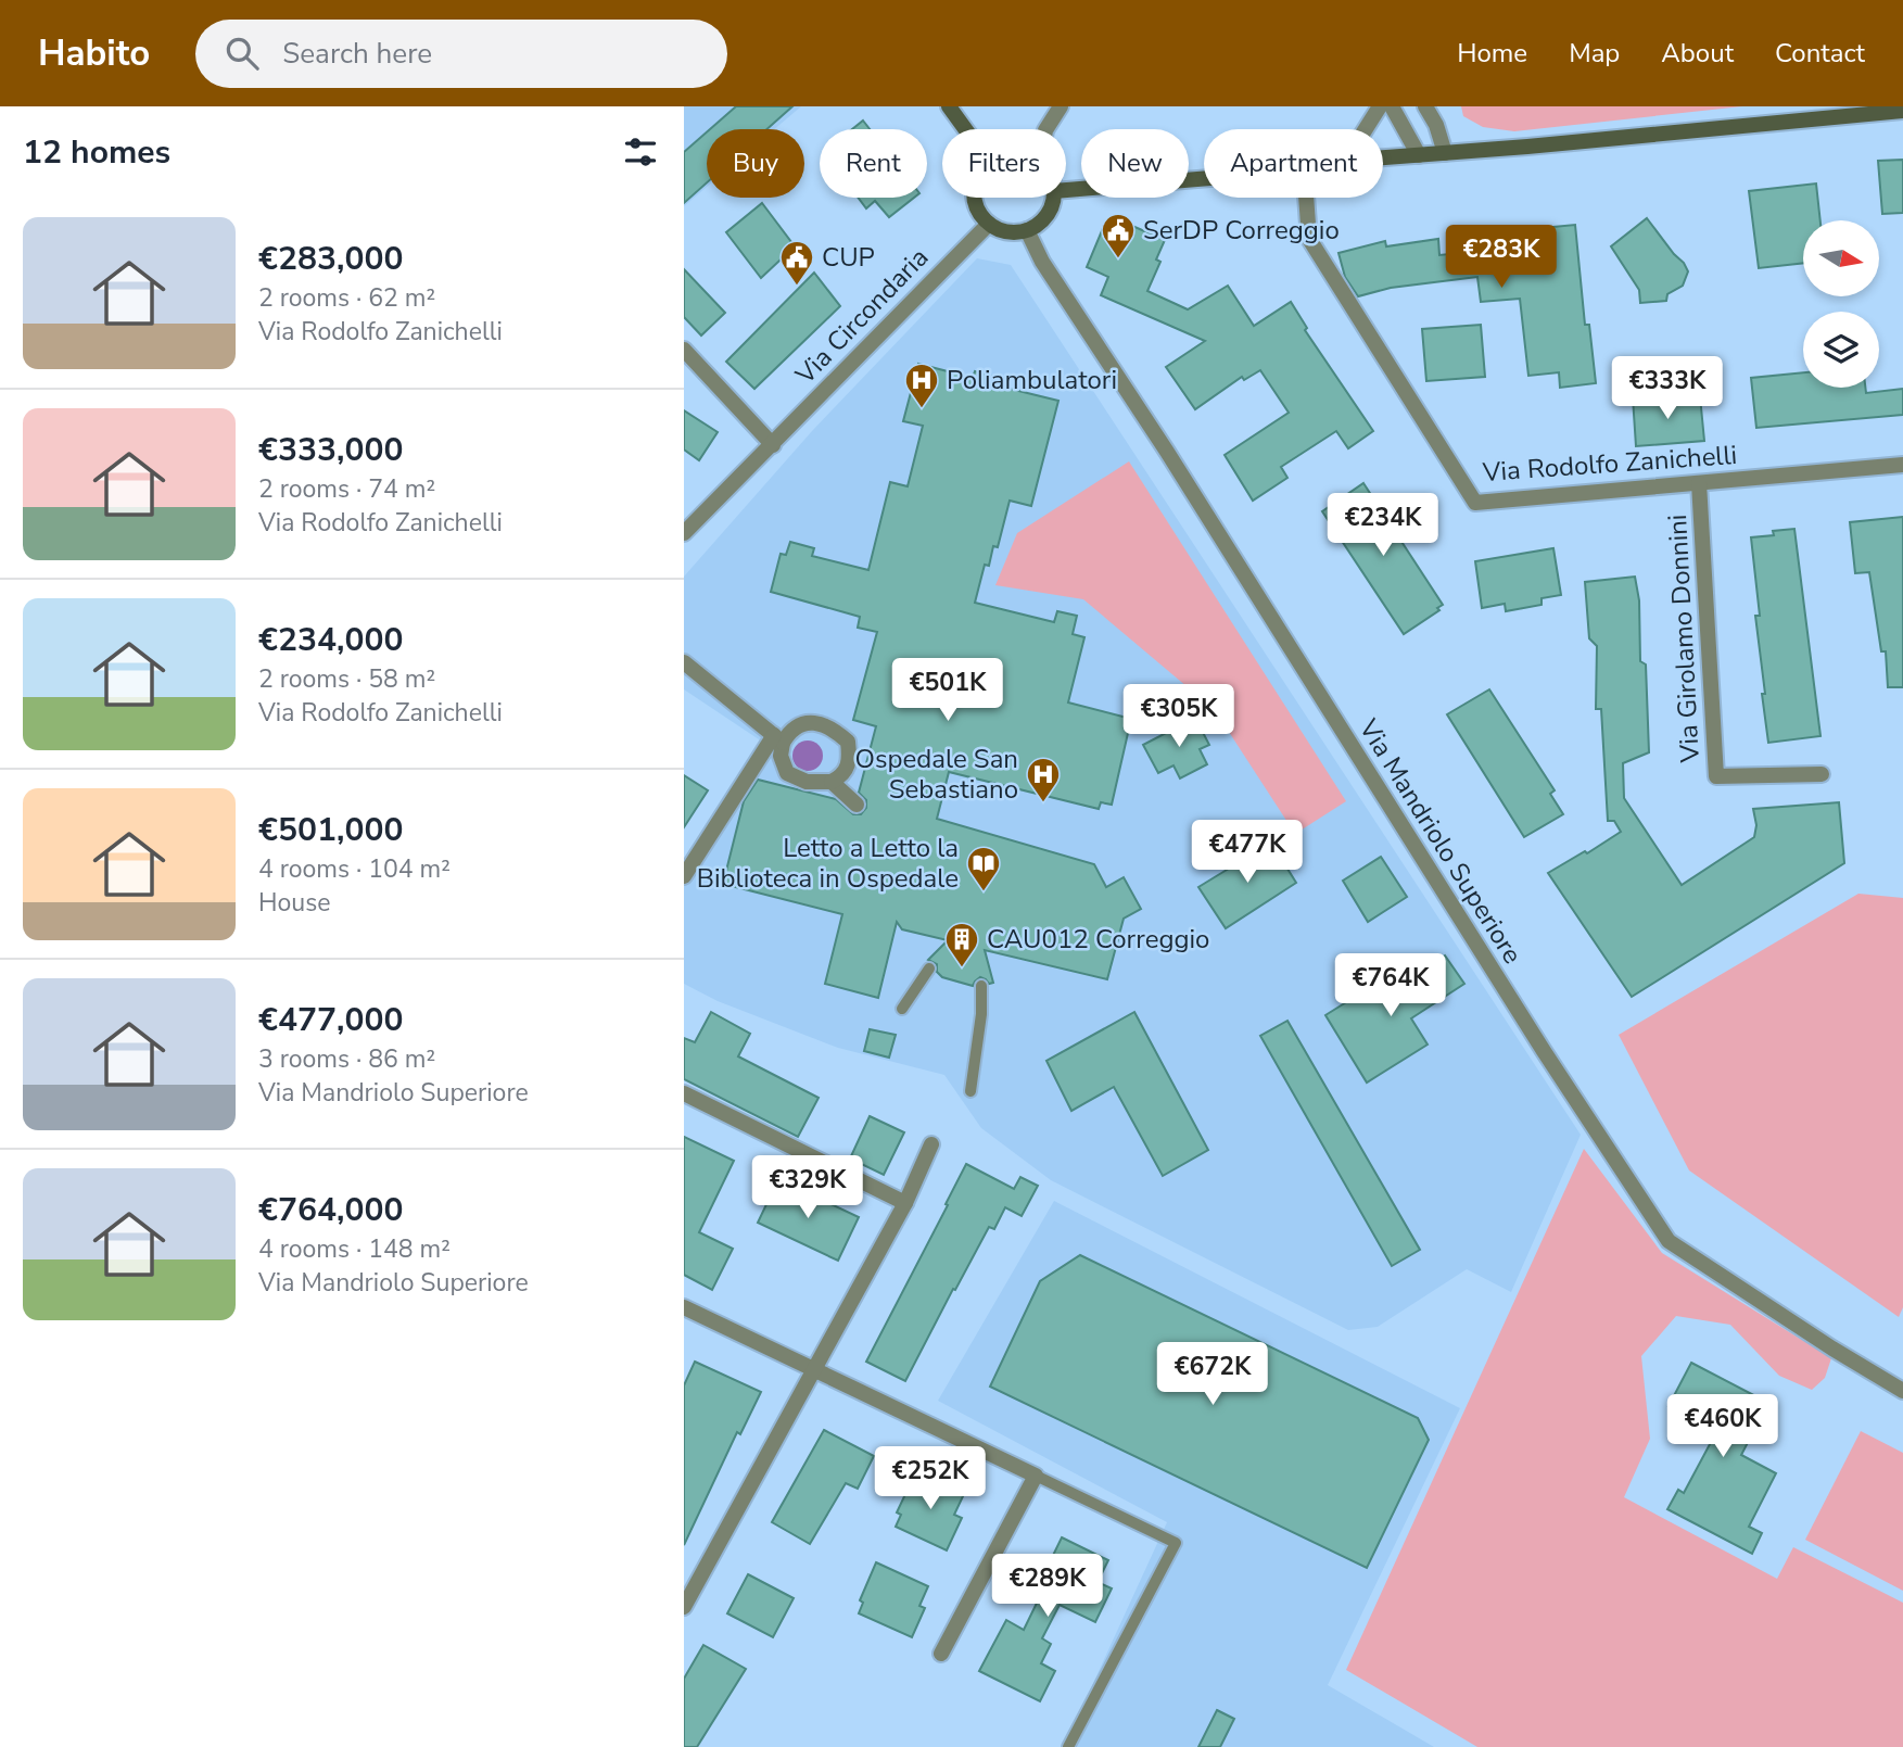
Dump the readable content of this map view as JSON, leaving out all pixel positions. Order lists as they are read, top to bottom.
{
  "streets": {
    "street": [
      "Via Circondaria",
      "Via Rodolfo Zanichelli",
      "Via Girolamo Donnini",
      "Via Mandriolo Superiore"
    ]
  },
  "crossings": [
    ["Via Rodolfo Zanichelli", "Via Girolamo Donnini"]
  ],
  "places": {
    "public building": ["SerDP Correggio", "CUP"],
    "hospital": ["Poliambulatori", "Ospedale San Sebastiano"],
    "library": ["Letto a Letto la Biblioteca in Ospedale"],
    "building": ["CAU012 Correggio"]
  },
  "north": "right",
  "page": {
    "header": "Habito",
    "search": "Search here",
    "nav": [
      "Home",
      "Map",
      "About",
      "Contact"
    ],
    "heading": "12 homes",
    "chip": [
      "Buy",
      "Rent",
      "Filters",
      "New",
      "Apartment"
    ],
    "list": [
      {
        "name": "€283,000",
        "note": "2 rooms · 62 m² · Via Rodolfo Zanichelli"
      },
      {
        "name": "€333,000",
        "note": "2 rooms · 74 m² · Via Rodolfo Zanichelli"
      },
      {
        "name": "€234,000",
        "note": "2 rooms · 58 m² · Via Rodolfo Zanichelli"
      },
      {
        "name": "€501,000",
        "note": "4 rooms · 104 m² · House"
      },
      {
        "name": "€477,000",
        "note": "3 rooms · 86 m² · Via Mandriolo Superiore"
      },
      {
        "name": "€764,000",
        "note": "4 rooms · 148 m² · Via Mandriolo Superiore"
      }
    ],
    "price": [
      "€283K",
      "€333K",
      "€234K",
      "€501K",
      "€305K",
      "€477K",
      "€764K",
      "€329K",
      "€672K",
      "€460K",
      "€252K",
      "€289K"
    ]
  }
}
